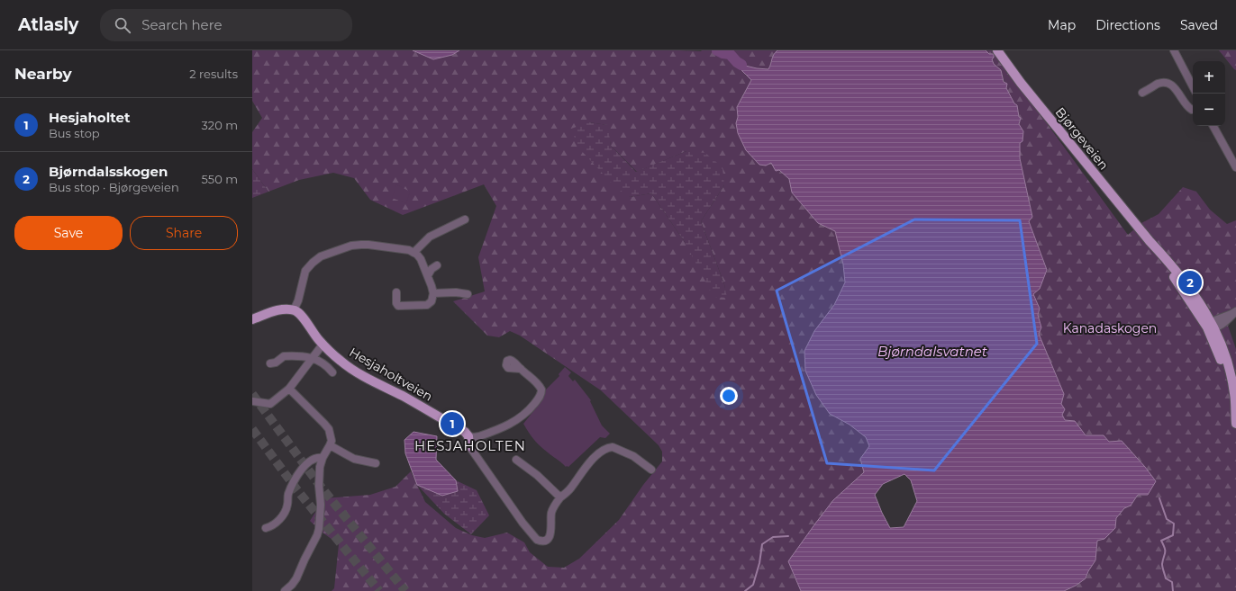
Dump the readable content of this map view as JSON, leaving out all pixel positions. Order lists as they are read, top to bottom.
{
  "streets": {
    "main road": ["Bjørgeveien", "Hesjaholtveien"]
  },
  "districts": ["HESJAHOLTEN"],
  "water": ["Bjørndalsvatnet"],
  "parks": ["Kanadaskogen"],
  "page": {
    "header": "Atlasly",
    "search": "Search here",
    "nav": ["Map", "Directions", "Saved"],
    "heading": ["Nearby", "2 results"],
    "map_buttons": ["+", "−"],
    "list": [
      {
        "mark": "1",
        "name": "Hesjaholtet",
        "note": "Bus stop",
        "value": "320 m"
      },
      {
        "mark": "2",
        "name": "Bjørndalsskogen",
        "note": "Bus stop · Bjørgeveien",
        "value": "550 m"
      }
    ],
    "buttons": ["Save", "Share"],
    "pins": ["2", "1"]
  }
}
